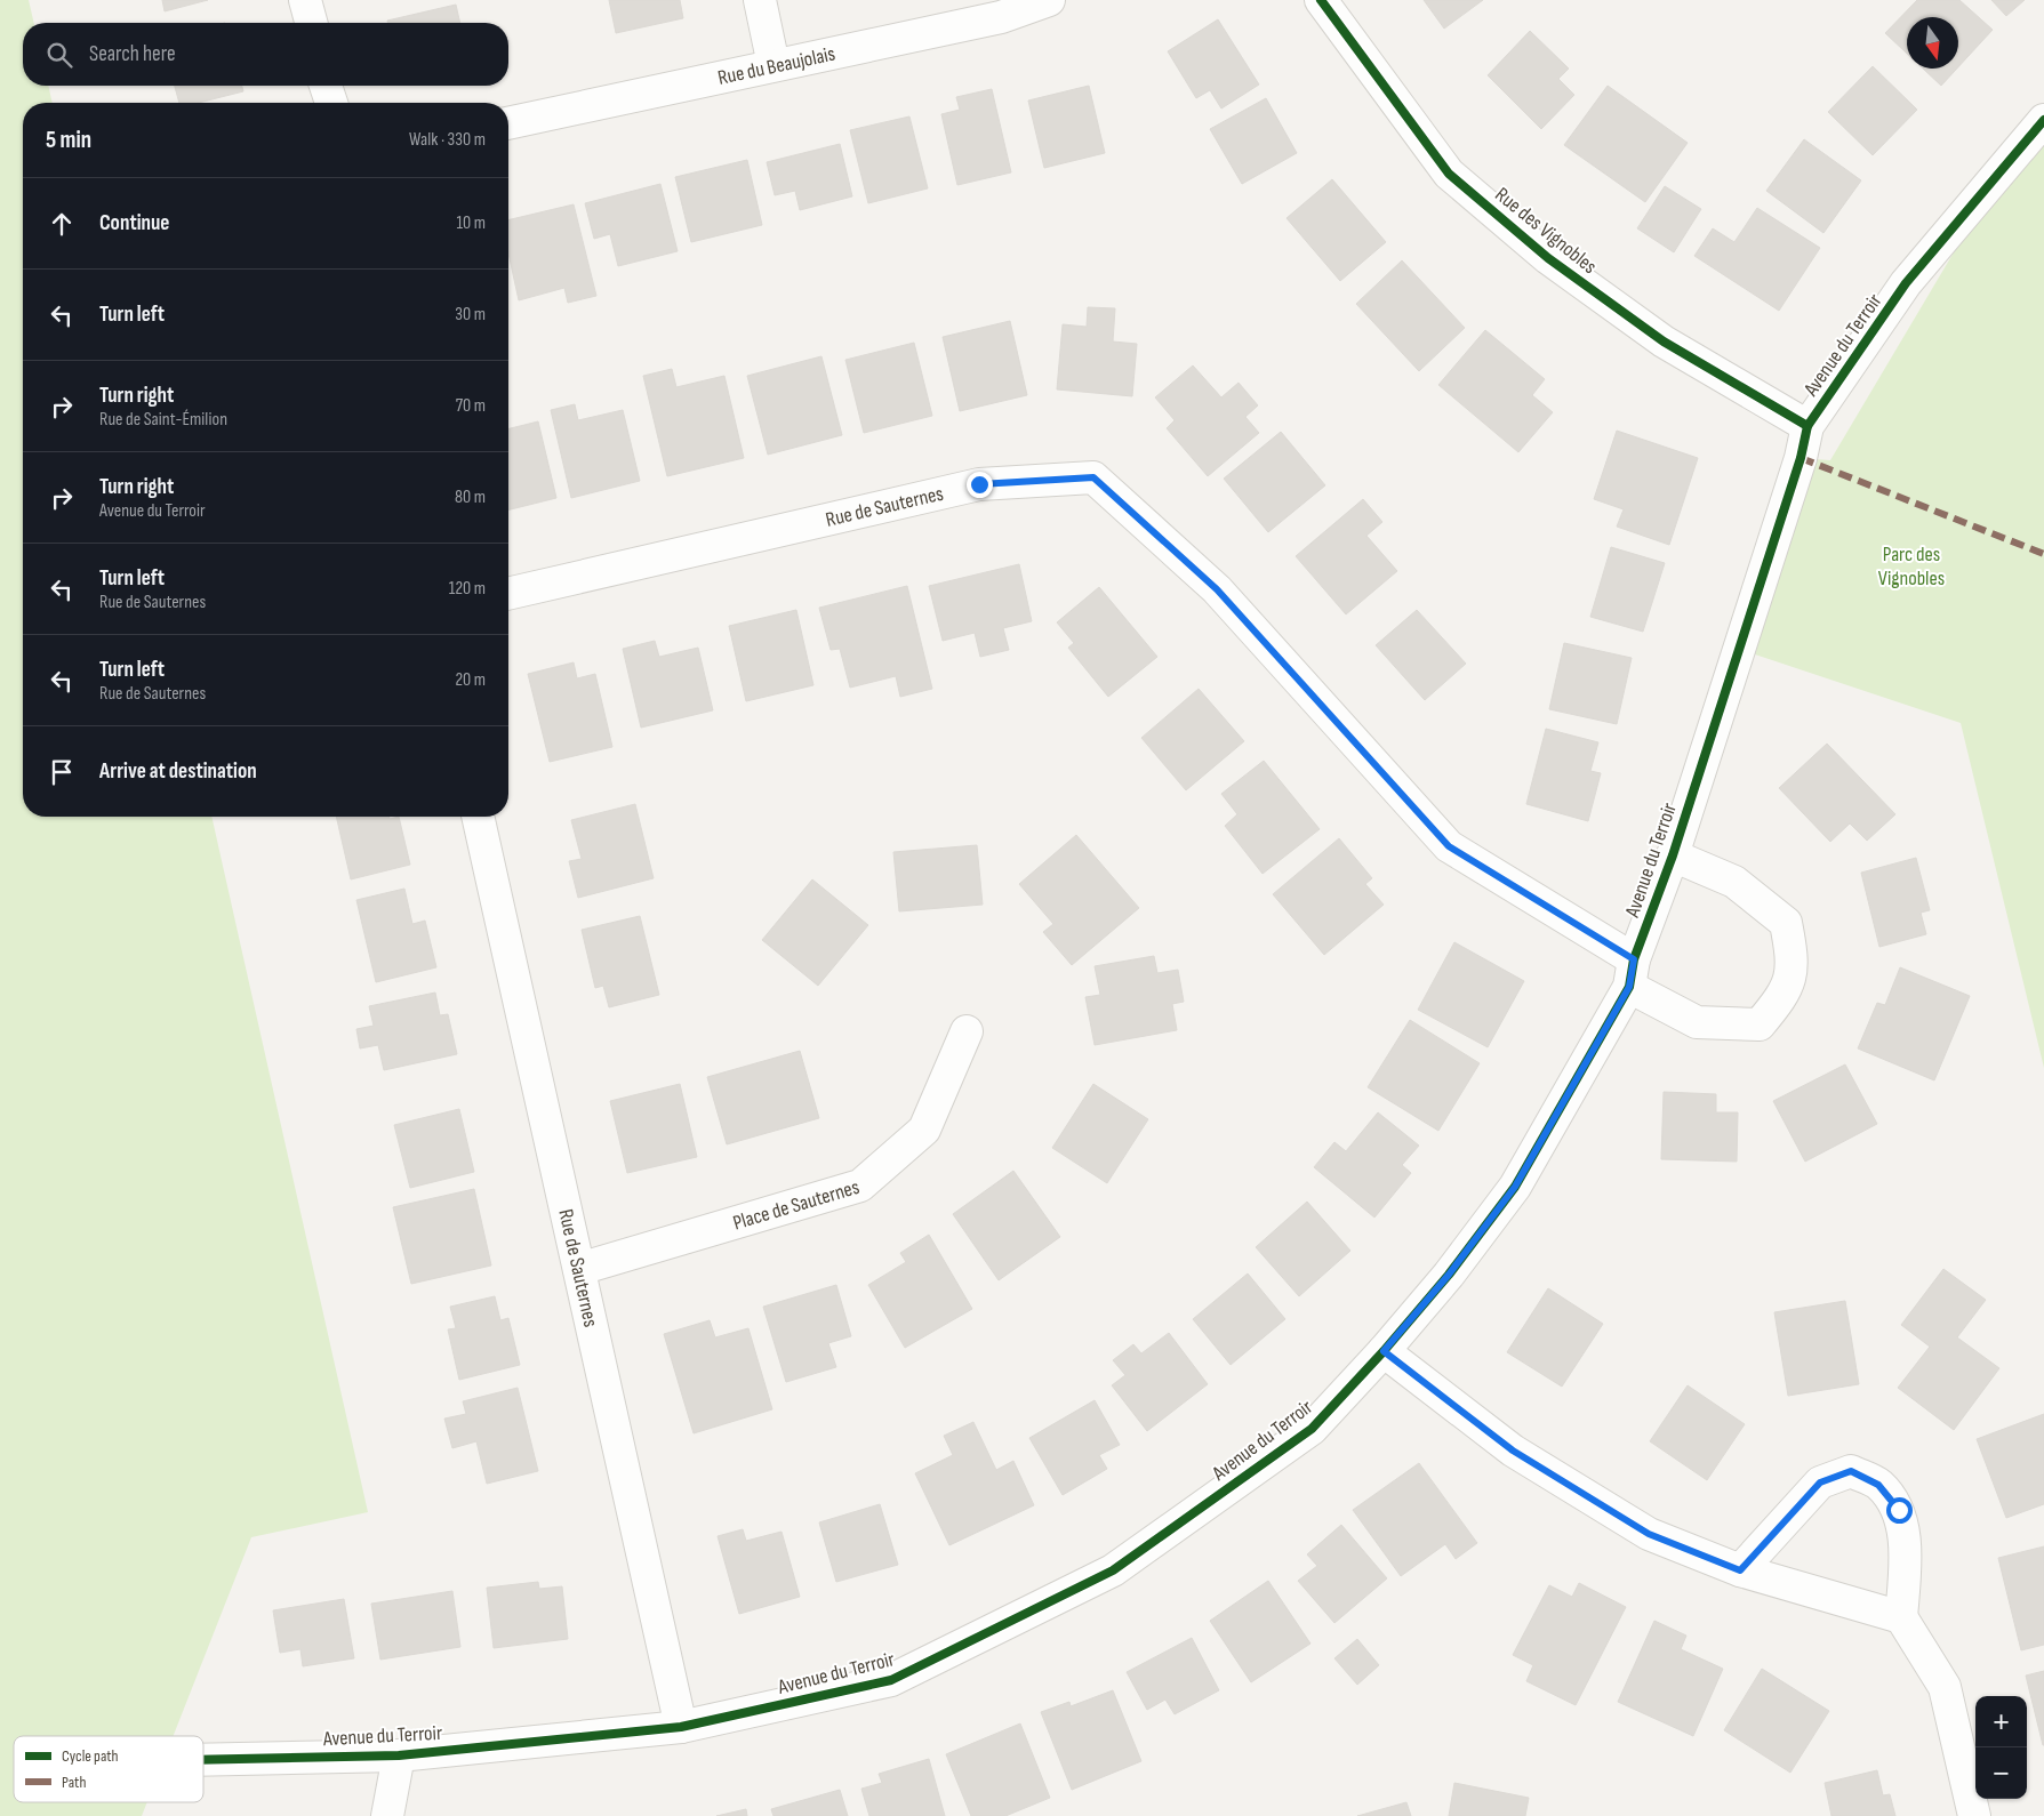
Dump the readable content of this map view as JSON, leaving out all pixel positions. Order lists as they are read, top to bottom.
{
  "streets": {
    "street": [
      "Rue du Beaujolais",
      "Rue des Vignobles",
      "Avenue du Terroir",
      "Rue de Sauternes",
      "Place de Sauternes"
    ]
  },
  "crossings": [
    ["Rue des Vignobles", "Avenue du Terroir"],
    ["Avenue du Terroir", "Rue de Sauternes"],
    ["Rue de Sauternes", "Place de Sauternes"]
  ],
  "parks": ["Parc des Vignobles"],
  "legend": ["Cycle path", "Path"],
  "north": "bottom",
  "page": {
    "search": "Search here",
    "heading": ["5 min", "Walk · 330 m"],
    "list": [
      ["Continue", "10 m"],
      ["Turn left", "30 m"],
      ["Turn right", "Rue de Saint-Émilion", "70 m"],
      ["Turn right", "Avenue du Terroir", "80 m"],
      ["Turn left", "Rue de Sauternes", "120 m"],
      ["Turn left", "Rue de Sauternes", "20 m"],
      "Arrive at destination"
    ],
    "map_buttons": ["+", "−"]
  }
}
